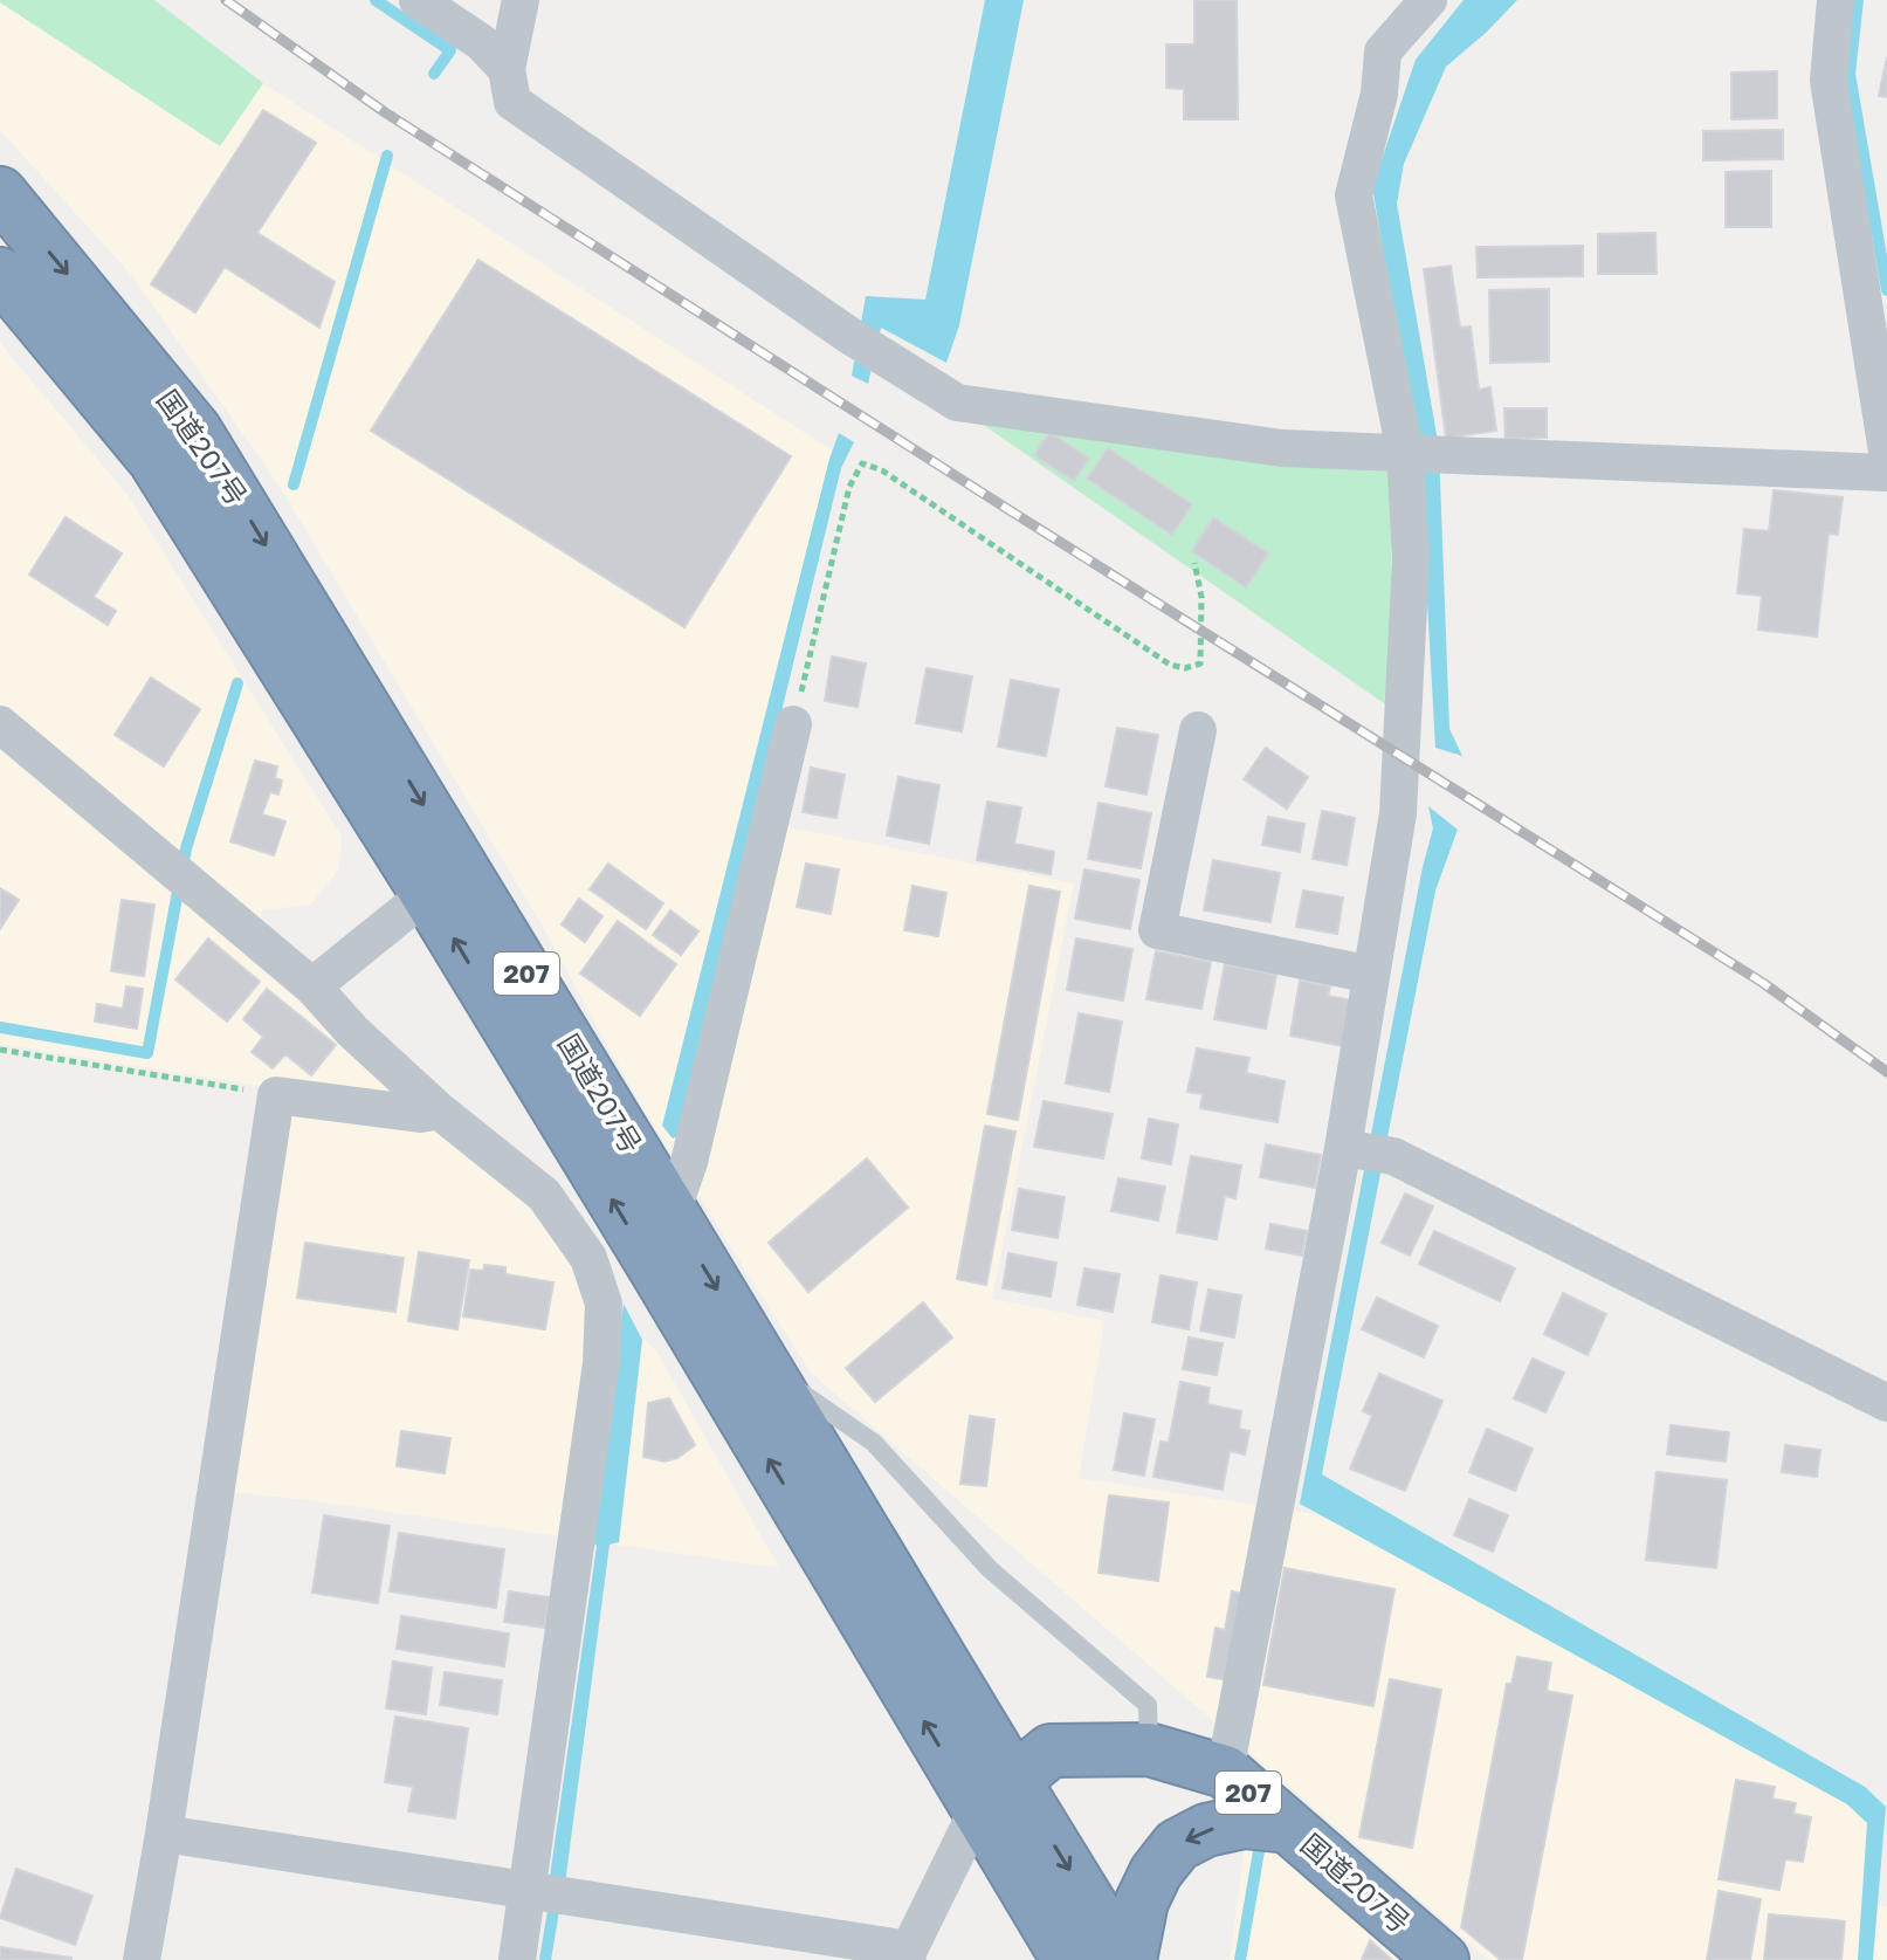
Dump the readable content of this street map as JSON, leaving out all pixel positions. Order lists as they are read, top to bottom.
{
  "streets": {
    "highway": ["国道207号", "207"]
  },
  "crossings": [
    ["国道207号", "207"]
  ]
}
